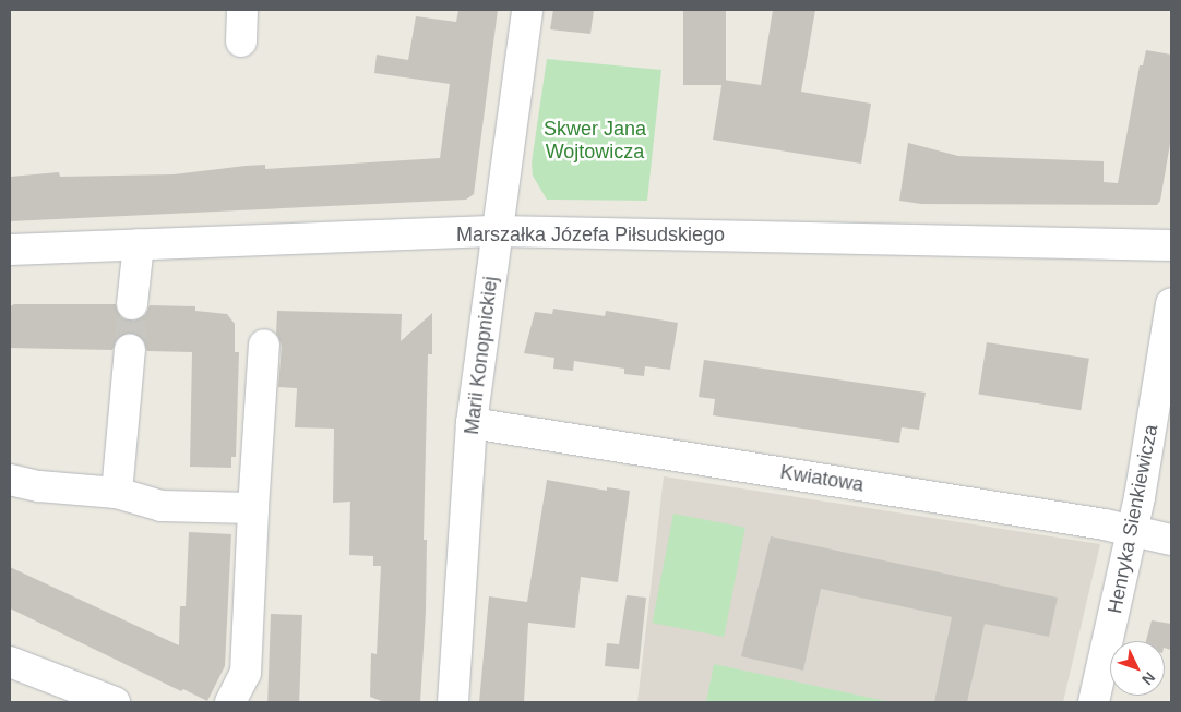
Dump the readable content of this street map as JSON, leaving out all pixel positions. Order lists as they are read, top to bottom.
{
  "streets": {
    "street": [
      "Marszałka Józefa Piłsudskiego",
      "Marii Konopnickiej",
      "Kwiatowa",
      "Henryka Sienkiewicza"
    ]
  },
  "crossings": [
    ["Marszałka Józefa Piłsudskiego", "Marii Konopnickiej"],
    ["Marii Konopnickiej", "Kwiatowa"],
    ["Kwiatowa", "Henryka Sienkiewicza"]
  ],
  "parks": ["Skwer Jana Wojtowicza"],
  "north": "bottom right"
}
